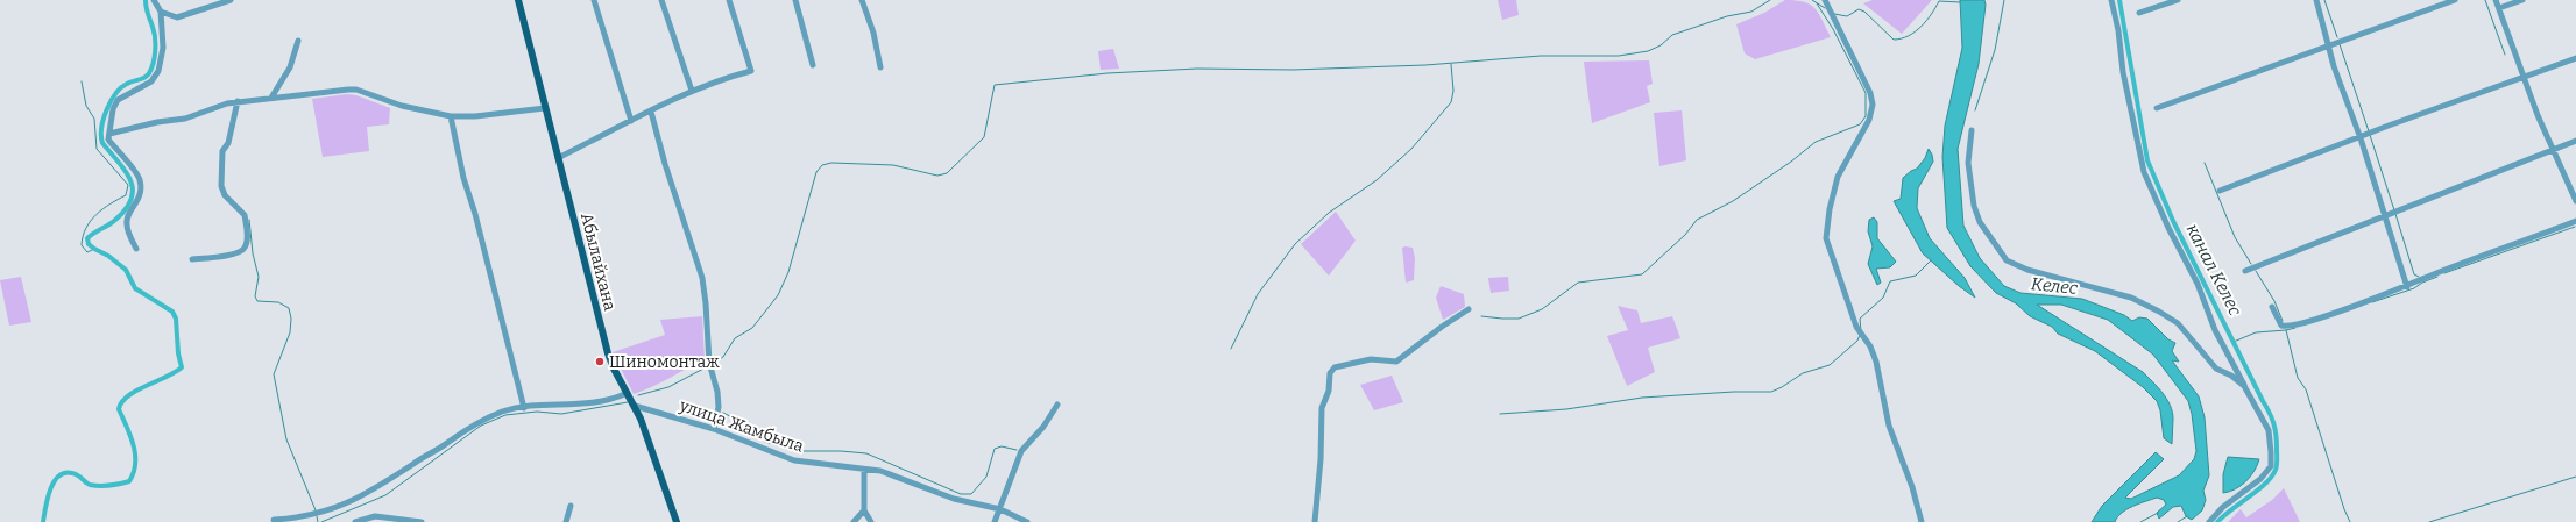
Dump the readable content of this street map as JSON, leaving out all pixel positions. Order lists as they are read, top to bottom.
{
  "streets": {
    "main road": ["Абылайхана"],
    "street": ["улица Жамбыла"]
  },
  "crossings": [
    ["Абылайхана", "улица Жамбыла"]
  ],
  "water": ["канал Келес", "Келес"],
  "places": ["Шиномонтаж"]
}
